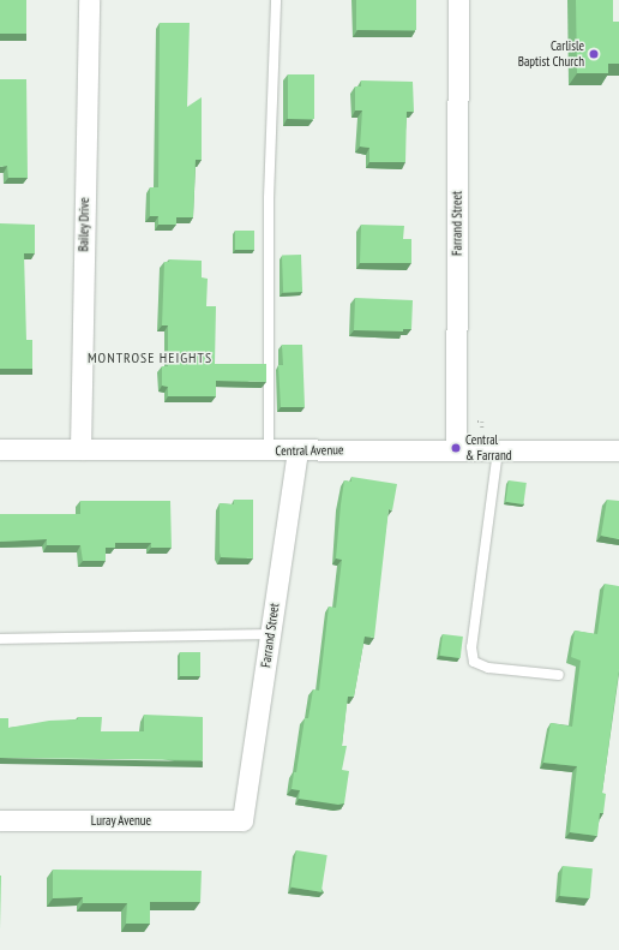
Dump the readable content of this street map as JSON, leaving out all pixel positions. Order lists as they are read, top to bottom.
{
  "streets": {
    "street": [
      "Farrand Street",
      "Bailey Drive",
      "Central Avenue",
      "Luray Avenue"
    ]
  },
  "crossings": [
    ["Farrand Street", "Central Avenue"],
    ["Farrand Street", "Luray Avenue"],
    ["Bailey Drive", "Central Avenue"]
  ],
  "districts": ["MONTROSE HEIGHTS"],
  "places": ["Carlisle Baptist Church", "Central & Farrand"]
}
